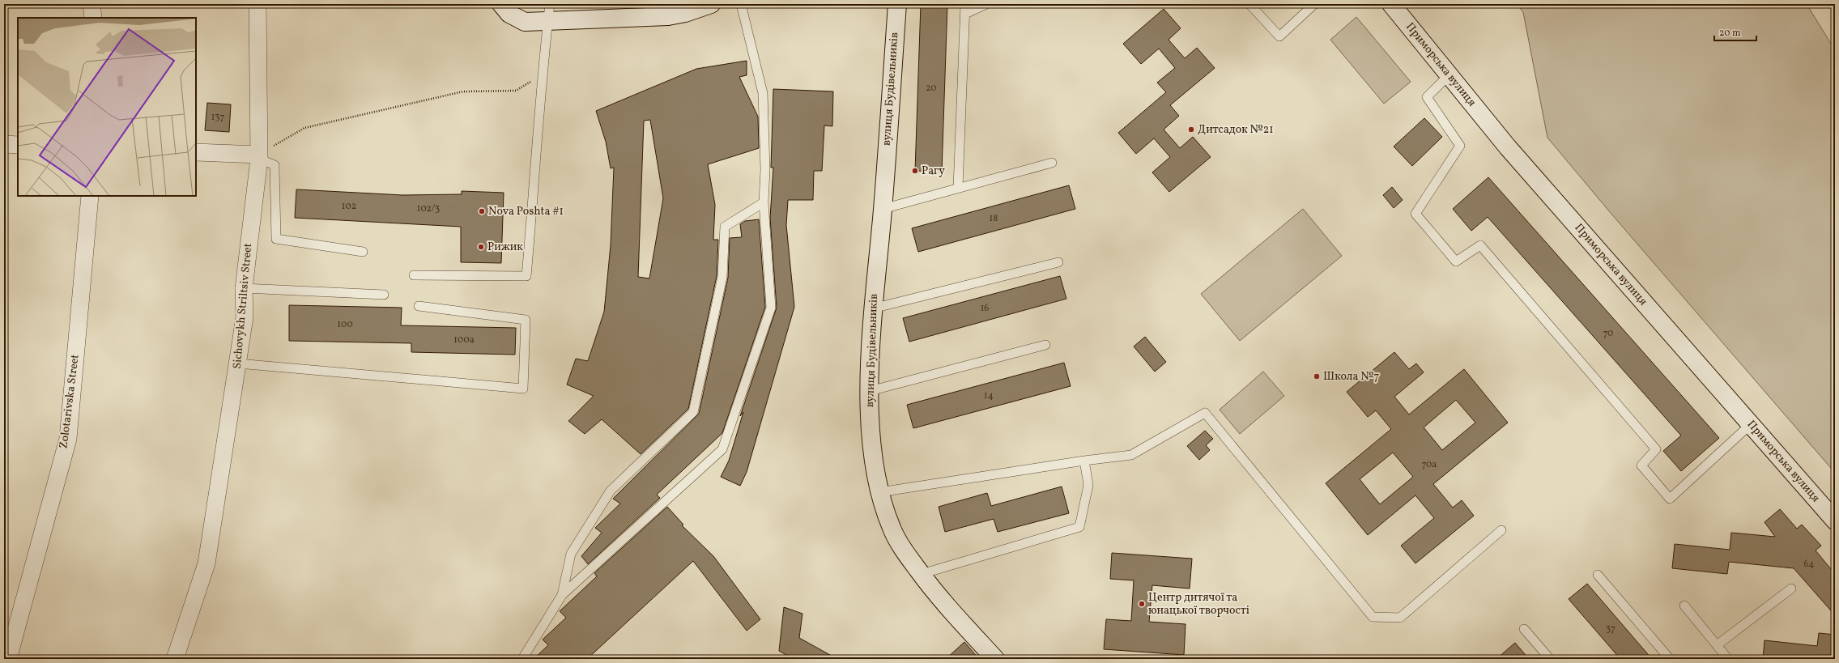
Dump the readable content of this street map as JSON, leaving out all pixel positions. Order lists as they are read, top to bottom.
{
  "streets": {
    "street": [
      "Приморська вулиця",
      "вулиця Будівельників",
      "Sichovykh Striltsiv Street",
      "Zolotarivska Street"
    ]
  },
  "places": [
    "Дитсадок №21",
    "Рагу",
    "Nova Poshta #1",
    "Рижик",
    "Школа №7",
    "Центр дитячої та юнацької творчості"
  ],
  "house_numbers": [
    "20",
    "137",
    "102",
    "102/3",
    "18",
    "16",
    "100",
    "70",
    "100а",
    "14",
    "70а",
    "64",
    "37"
  ],
  "scale_bar": "20 m"
}
